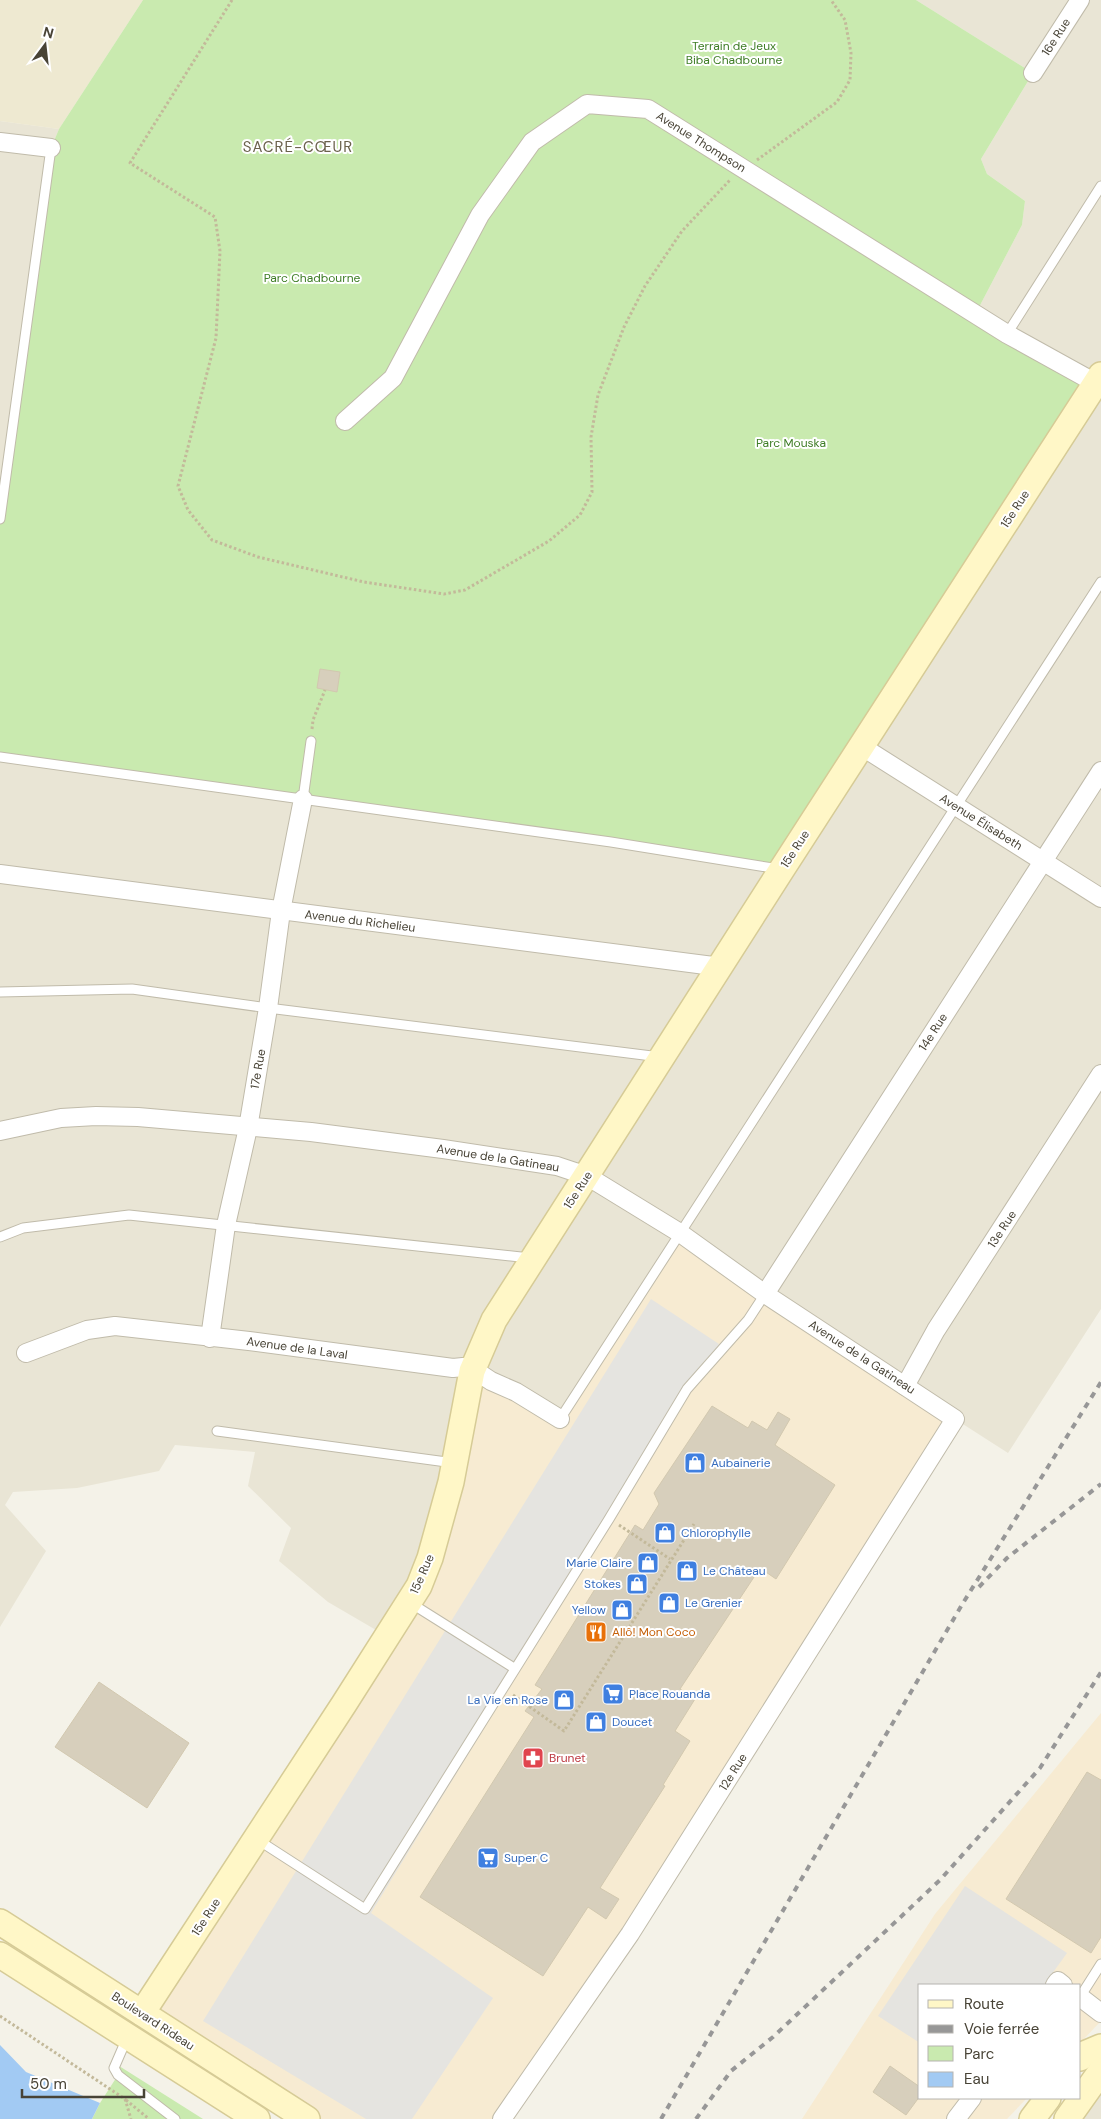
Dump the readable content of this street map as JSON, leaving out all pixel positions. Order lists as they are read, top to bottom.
{
  "streets": {
    "street": [
      "16e Rue",
      "Avenue Thompson",
      "15e Rue",
      "Avenue Élisabeth",
      "Avenue du Richelieu",
      "14e Rue",
      "17e Rue",
      "Avenue de la Gatineau",
      "13e Rue",
      "Avenue de la Laval",
      "12e Rue",
      "Boulevard Rideau"
    ]
  },
  "crossings": [
    ["Avenue Thompson", "15e Rue"],
    ["15e Rue", "Avenue Élisabeth"],
    ["15e Rue", "Avenue du Richelieu"],
    ["15e Rue", "Avenue de la Gatineau"],
    ["15e Rue", "Avenue de la Laval"],
    ["15e Rue", "Boulevard Rideau"],
    ["Avenue Élisabeth", "14e Rue"],
    ["Avenue du Richelieu", "17e Rue"],
    ["14e Rue", "Avenue de la Gatineau"],
    ["17e Rue", "Avenue de la Gatineau"],
    ["17e Rue", "Avenue de la Laval"],
    ["Avenue de la Gatineau", "13e Rue"],
    ["Avenue de la Gatineau", "12e Rue"]
  ],
  "districts": ["SACRÉ-CŒUR"],
  "parks": ["Terrain de Jeux Biba Chadbourne", "Parc Chadbourne", "Parc Mouska"],
  "places": {
    "shop": [
      "Aubainerie",
      "Chlorophylle",
      "Marie Claire",
      "Le Château",
      "Stokes",
      "Le Grenier",
      "Yellow",
      "La Vie en Rose",
      "Doucet"
    ],
    "restaurant": ["Allô! Mon Coco"],
    "supermarket": ["Place Rouanda", "Super C"],
    "pharmacy": ["Brunet"]
  },
  "legend": [
    "Route",
    "Voie ferrée",
    "Parc",
    "Eau"
  ],
  "scale_bar": "50 m",
  "north": "top"
}
